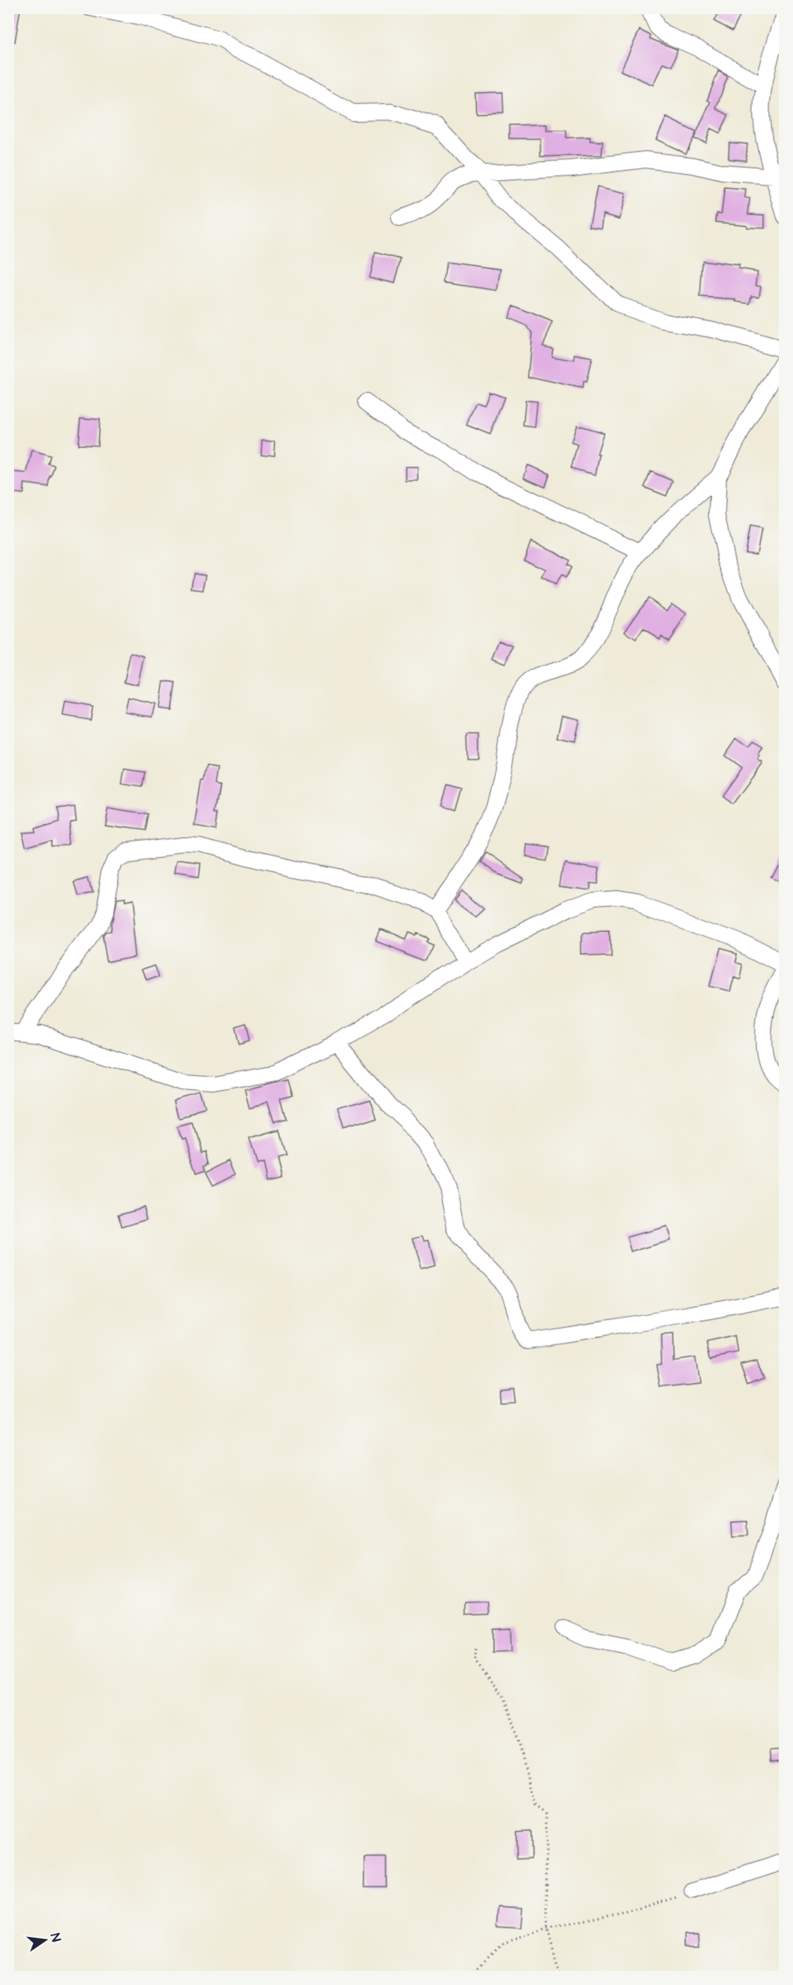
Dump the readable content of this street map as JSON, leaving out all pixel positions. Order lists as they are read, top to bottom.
{
  "north": "right"
}
